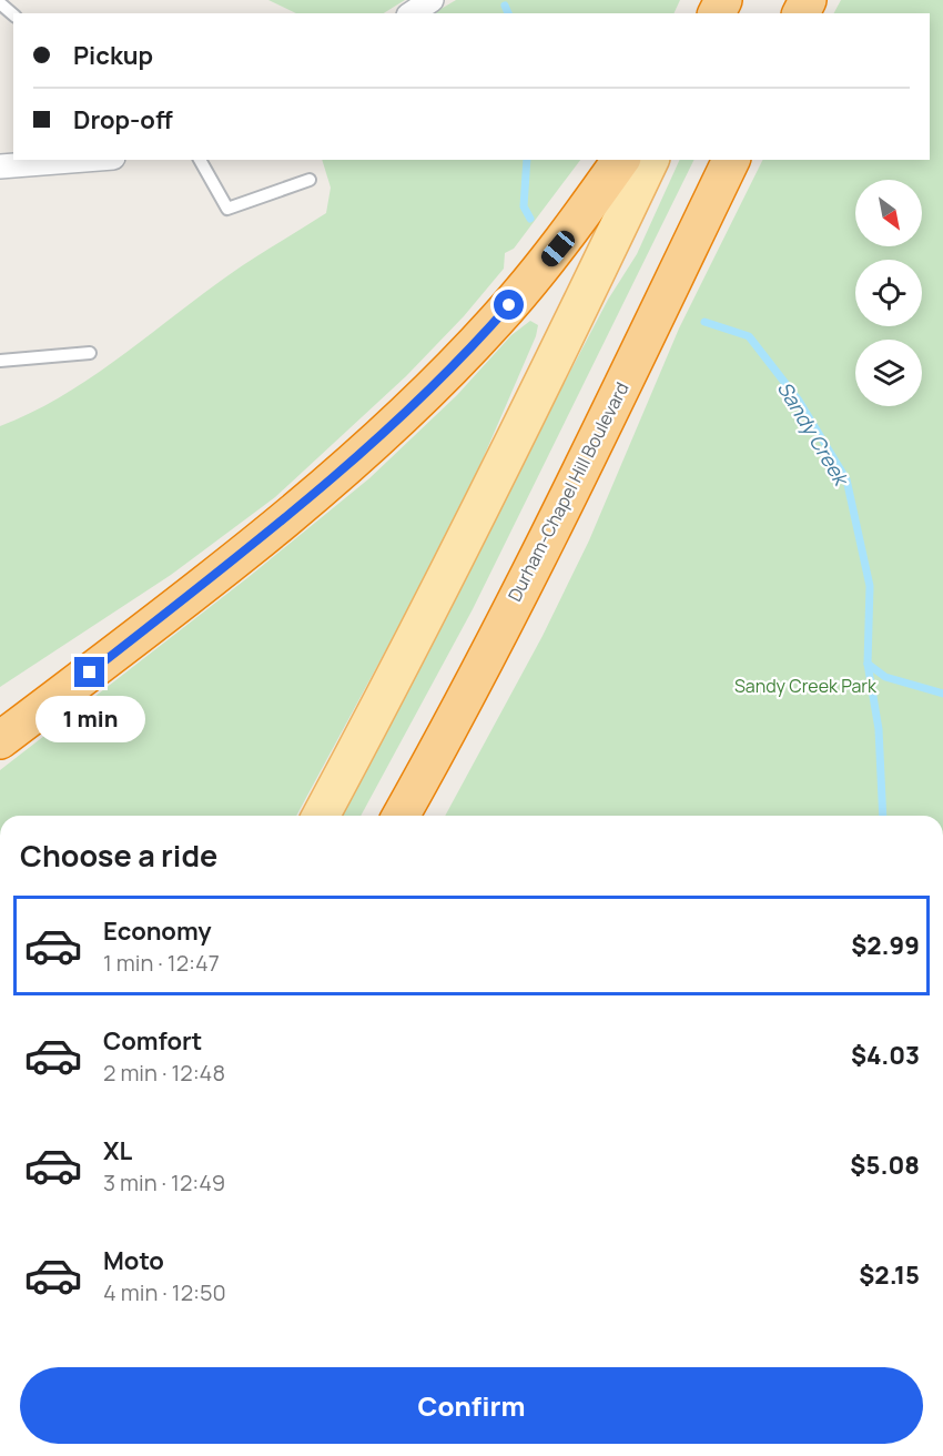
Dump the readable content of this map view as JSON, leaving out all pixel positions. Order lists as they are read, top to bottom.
{
  "streets": {
    "highway": ["Durham-Chapel Hill Boulevard"]
  },
  "water": ["Sandy Creek"],
  "parks": ["Sandy Creek Park"],
  "north": "bottom right",
  "page": {
    "banner": ["Pickup", "Drop-off"],
    "bubble": "1 min",
    "heading": "Choose a ride",
    "list": [
      {
        "name": "Economy",
        "note": "1 min · 12:47",
        "value": "$2.99"
      },
      {
        "name": "Comfort",
        "note": "2 min · 12:48",
        "value": "$4.03"
      },
      {
        "name": "XL",
        "note": "3 min · 12:49",
        "value": "$5.08"
      },
      {
        "name": "Moto",
        "note": "4 min · 12:50",
        "value": "$2.15"
      }
    ],
    "buttons": "Confirm"
  }
}
